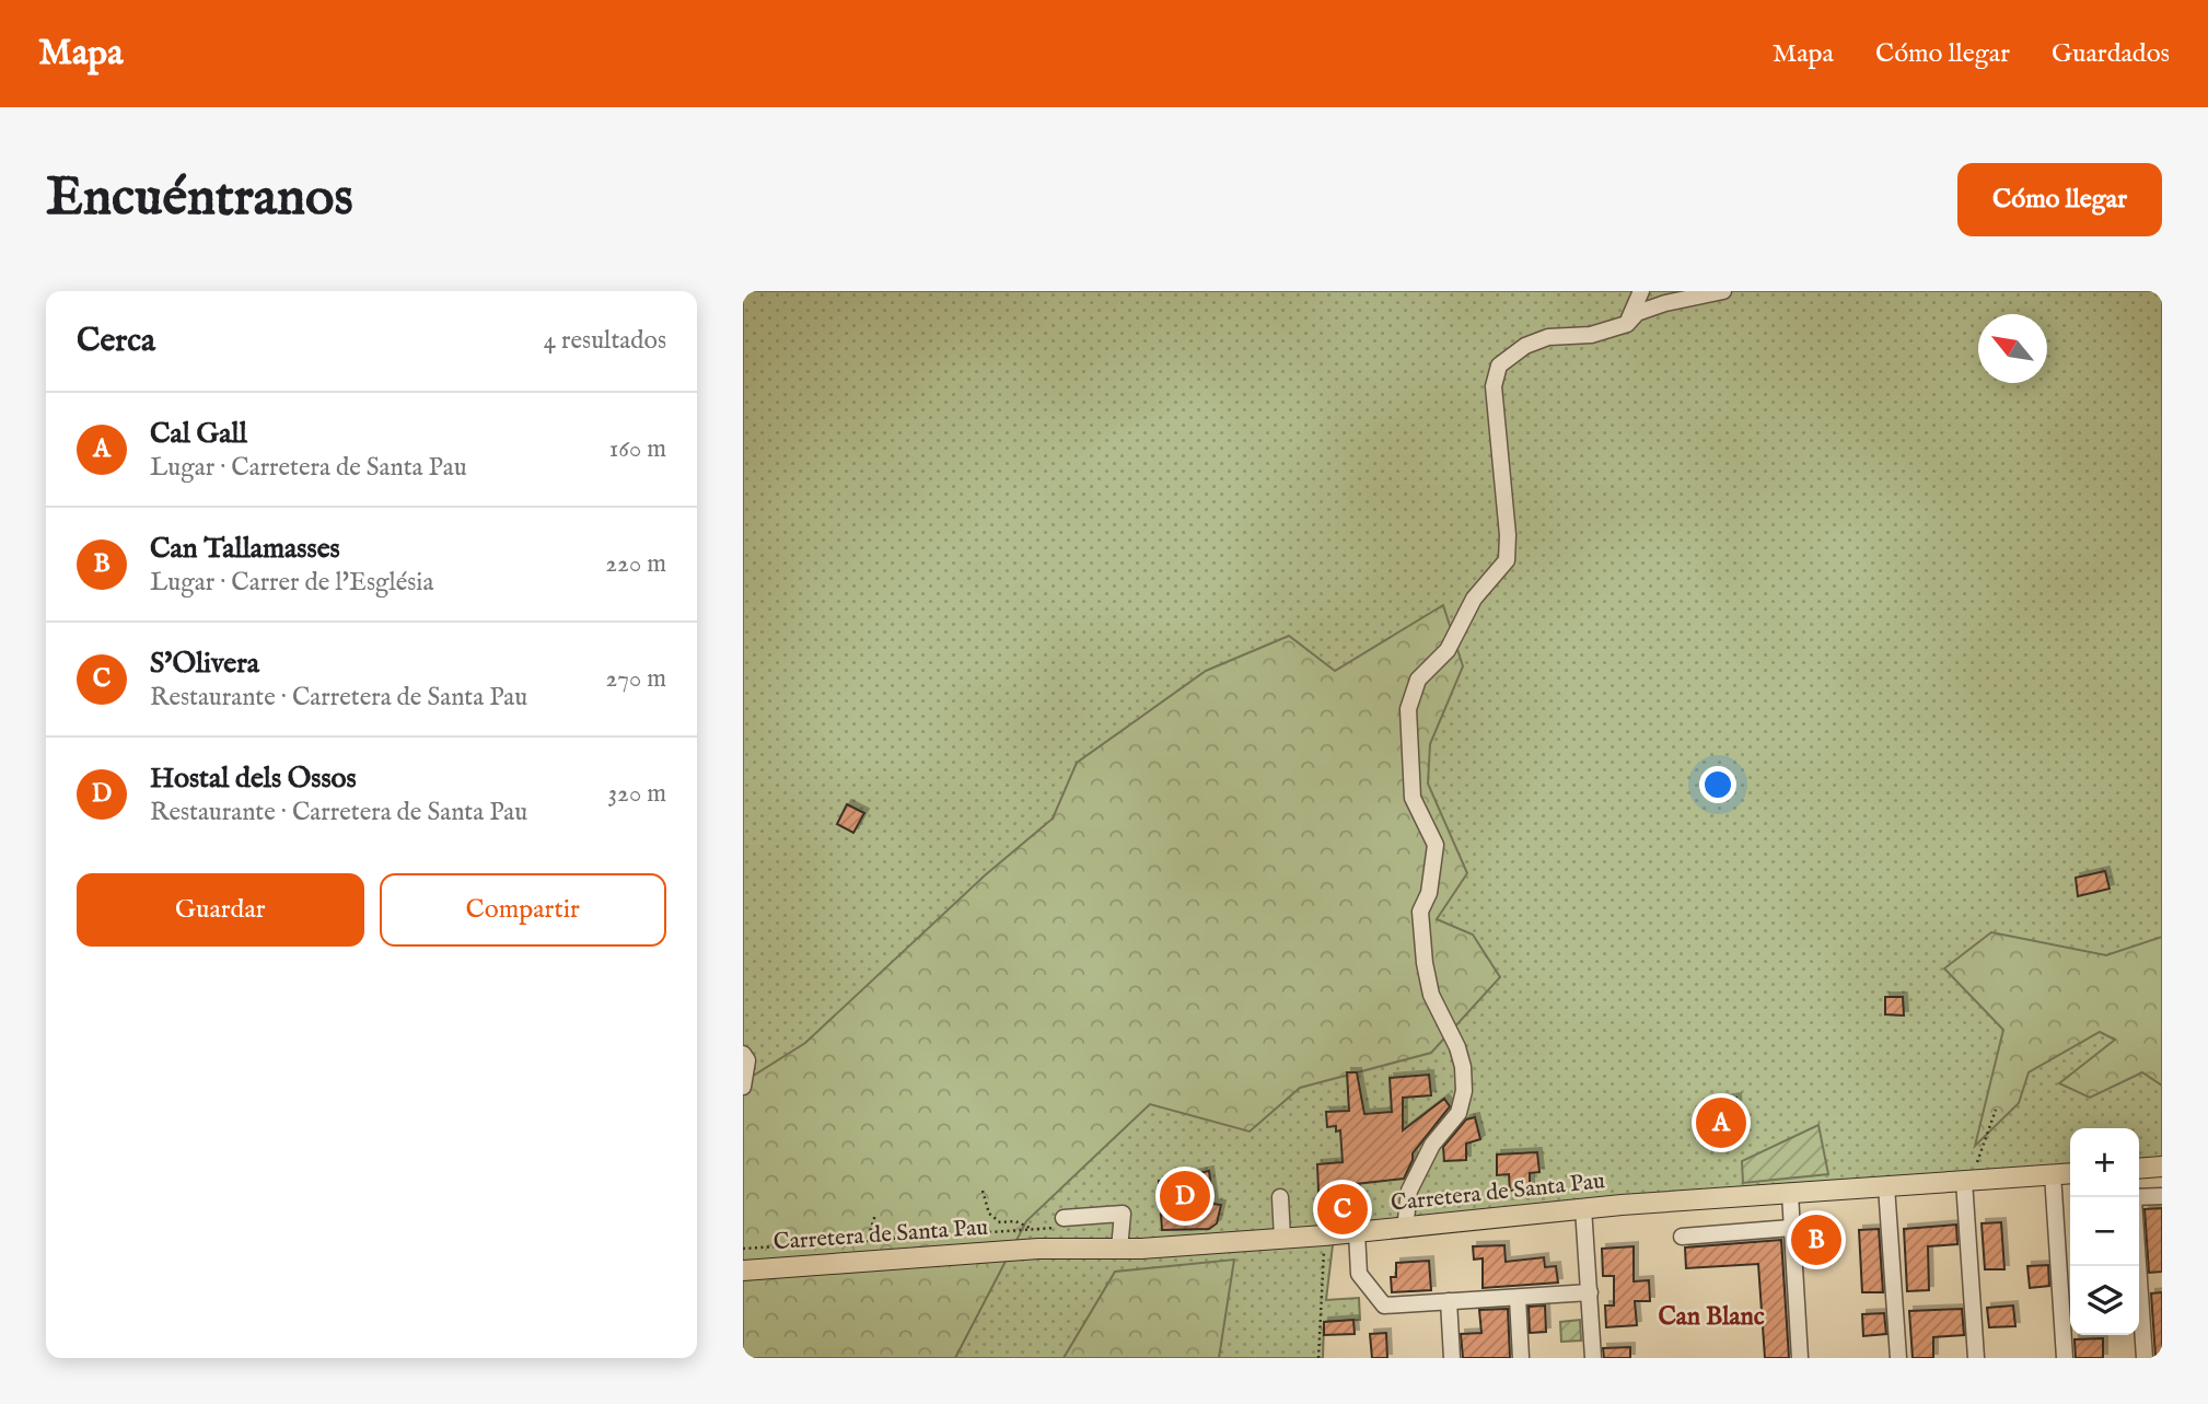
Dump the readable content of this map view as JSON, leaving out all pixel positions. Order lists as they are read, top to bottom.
{
  "streets": {
    "main road": ["Carretera de Santa Pau"]
  },
  "districts": ["Can Blanc"],
  "north": "top left",
  "page": {
    "header": "Mapa",
    "nav": ["Mapa", "Cómo llegar", "Guardados"],
    "buttons": [
      "Cómo llegar",
      ["Guardar", "Compartir"]
    ],
    "title": "Encuéntranos",
    "heading": ["Cerca", "4 resultados"],
    "list": [
      {
        "mark": "A",
        "name": "Cal Gall",
        "note": "Lugar · Carretera de Santa Pau",
        "value": "160 m"
      },
      {
        "mark": "B",
        "name": "Can Tallamasses",
        "note": "Lugar · Carrer de l'Església",
        "value": "220 m"
      },
      {
        "mark": "C",
        "name": "S'Olivera",
        "note": "Restaurante · Carretera de Santa Pau",
        "value": "270 m"
      },
      {
        "mark": "D",
        "name": "Hostal dels Ossos",
        "note": "Restaurante · Carretera de Santa Pau",
        "value": "320 m"
      }
    ],
    "pins": [
      "A",
      "D",
      "C",
      "B"
    ],
    "map_buttons": ["+", "−"]
  }
}
